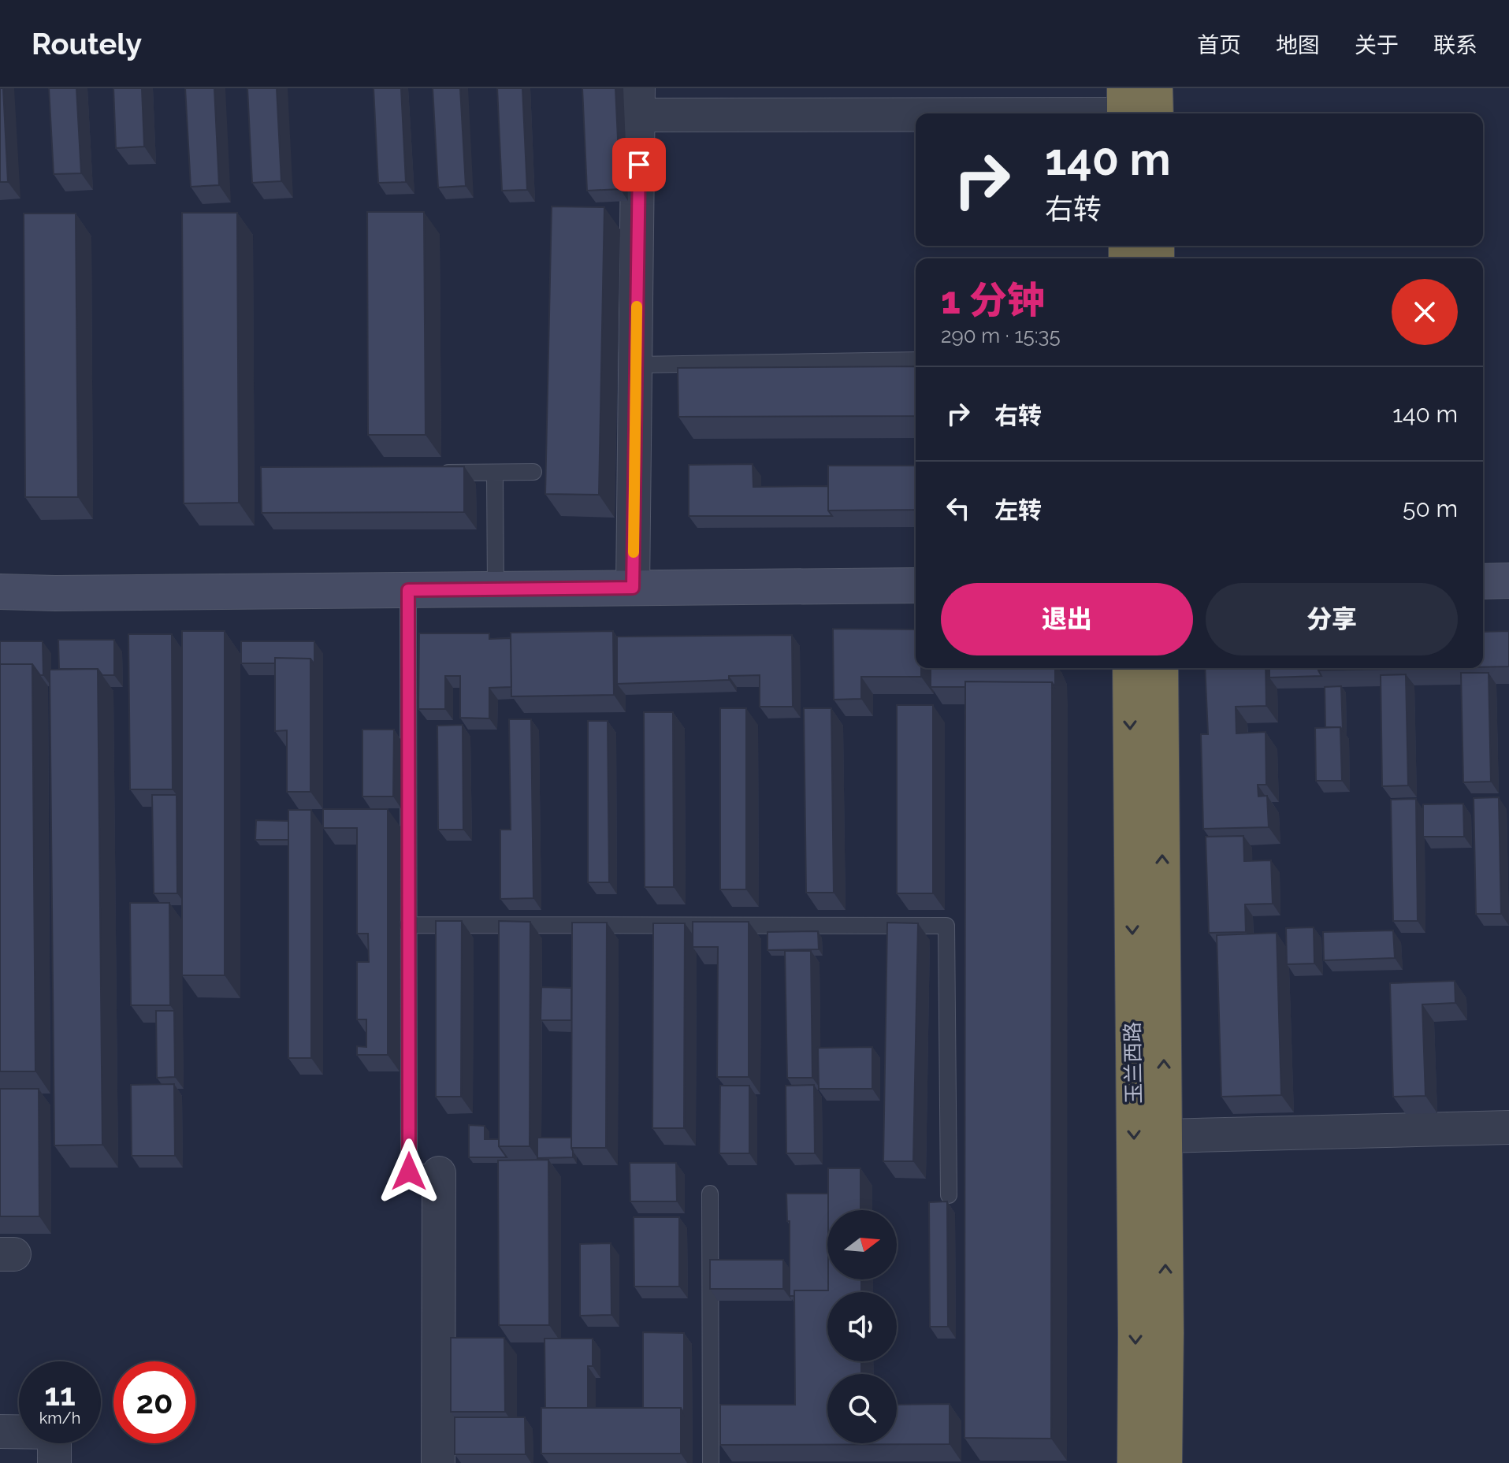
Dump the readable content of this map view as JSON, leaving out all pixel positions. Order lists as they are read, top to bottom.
{
  "streets": {
    "highway": ["玉兰西路"]
  },
  "north": "right",
  "page": {
    "header": "Routely",
    "nav": [
      "首页",
      "地图",
      "关于",
      "联系"
    ],
    "turn": ["140 m", "右转"],
    "heading": ["1 分钟", "290 m · 15:35"],
    "list": [
      {
        "name": "右转",
        "value": "140 m"
      },
      {
        "name": "左转",
        "value": "50 m"
      }
    ],
    "buttons": ["退出", "分享"],
    "speed": "11 km/h",
    "limit": "20"
  }
}
